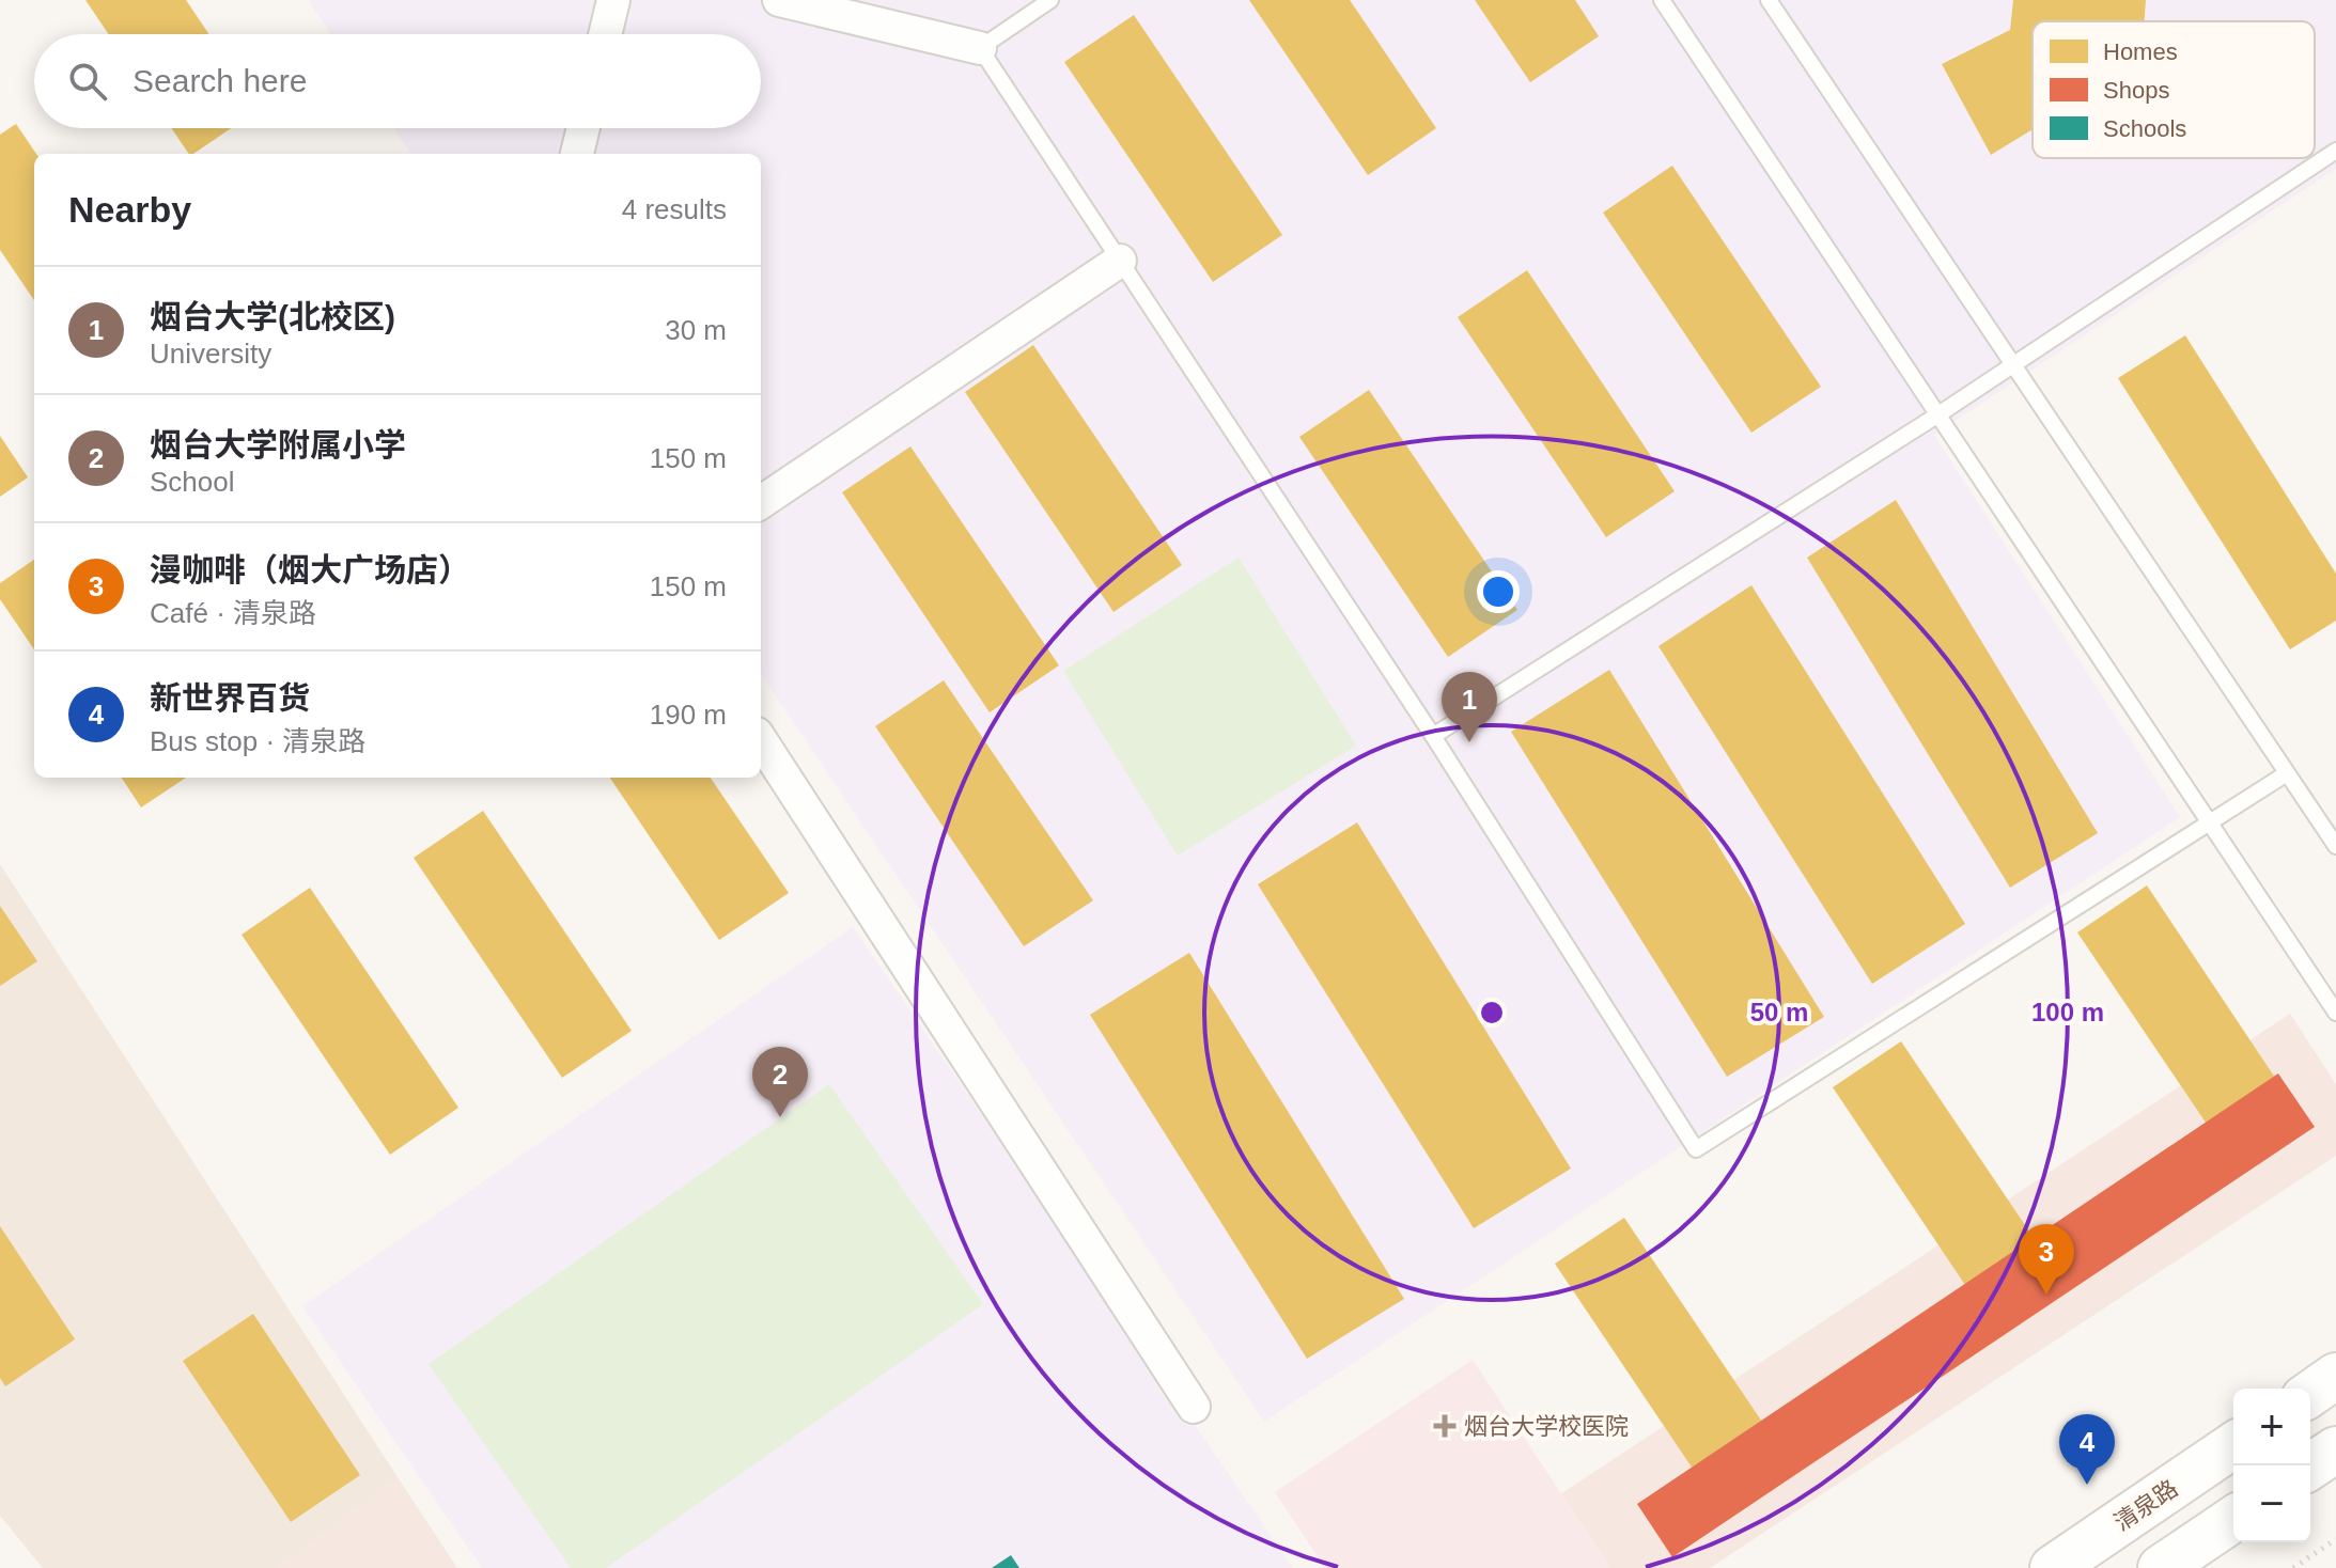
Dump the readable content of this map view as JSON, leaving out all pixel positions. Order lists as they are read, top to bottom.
{
  "streets": {
    "main road": ["清泉路"]
  },
  "places": {
    "health": ["烟台大学校医院"]
  },
  "legend": ["Homes", "Shops", "Schools"],
  "page": {
    "search": "Search here",
    "heading": ["Nearby", "4 results"],
    "list": [
      {
        "mark": "1",
        "name": "烟台大学(北校区)",
        "note": "University",
        "value": "30 m"
      },
      {
        "mark": "2",
        "name": "烟台大学附属小学",
        "note": "School",
        "value": "150 m"
      },
      {
        "mark": "3",
        "name": "漫咖啡（烟大广场店）",
        "note": "Café · 清泉路",
        "value": "150 m"
      },
      {
        "mark": "4",
        "name": "新世界百货",
        "note": "Bus stop · 清泉路",
        "value": "190 m"
      }
    ],
    "pins": [
      "1",
      "2",
      "3",
      "4"
    ],
    "map_buttons": ["+", "−"]
  },
  "rings": ["50 m", "100 m"]
}
